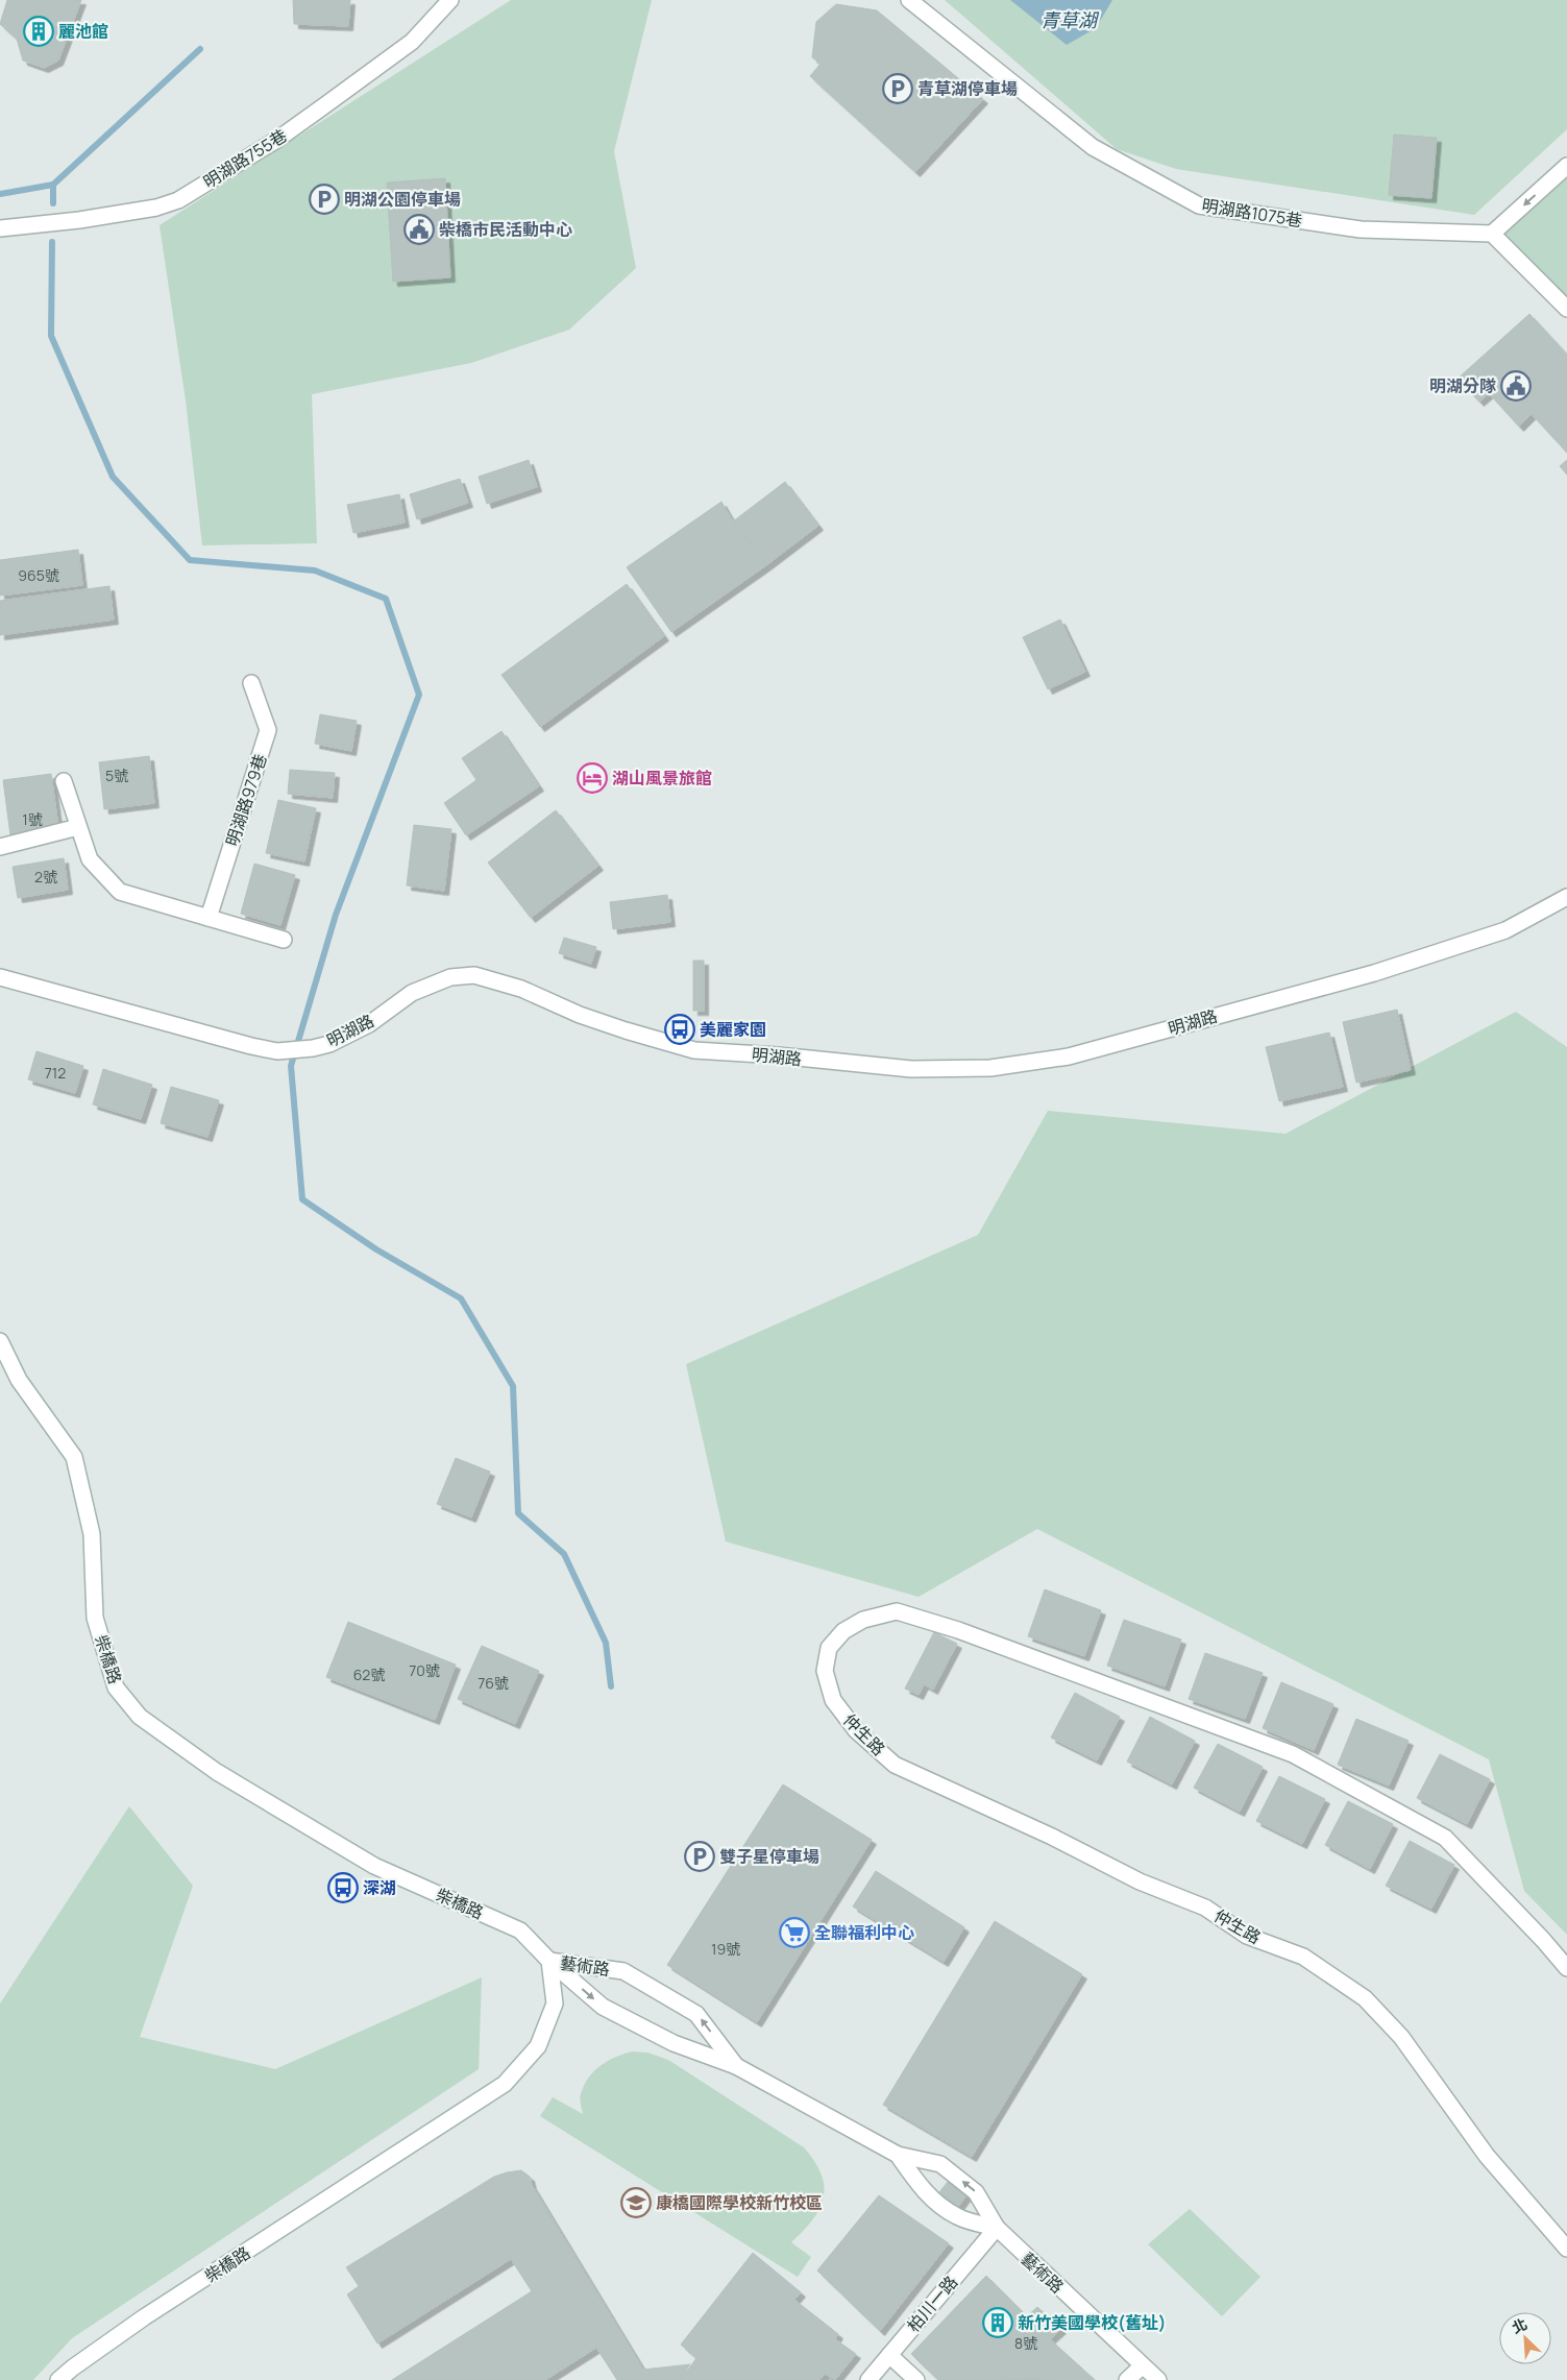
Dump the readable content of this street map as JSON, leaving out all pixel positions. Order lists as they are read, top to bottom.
{
  "streets": {
    "street": [
      "明湖路755巷",
      "明湖路1075巷",
      "明湖路979巷",
      "明湖路",
      "柴橋路",
      "仲生路",
      "藝術路",
      "柏川一路"
    ]
  },
  "crossings": [
    ["柴橋路", "藝術路"],
    ["藝術路", "柏川一路"]
  ],
  "water": ["青草湖"],
  "places": {
    "building": ["麗池館", "新竹美國學校(舊址)"],
    "parking": ["青草湖停車場", "明湖公園停車場", "雙子星停車場"],
    "public building": ["柴橋市民活動中心", "明湖分隊"],
    "hotel": ["湖山風景旅館"],
    "bus stop": ["美麗家園", "深湖"],
    "supermarket": ["全聯福利中心"],
    "school or university": ["康橋國際學校新竹校區"]
  },
  "house_numbers": [
    "965號",
    "5號",
    "1號",
    "2號",
    "712",
    "70號",
    "62號",
    "76號",
    "19號",
    "8號"
  ],
  "north": "top left"
}
